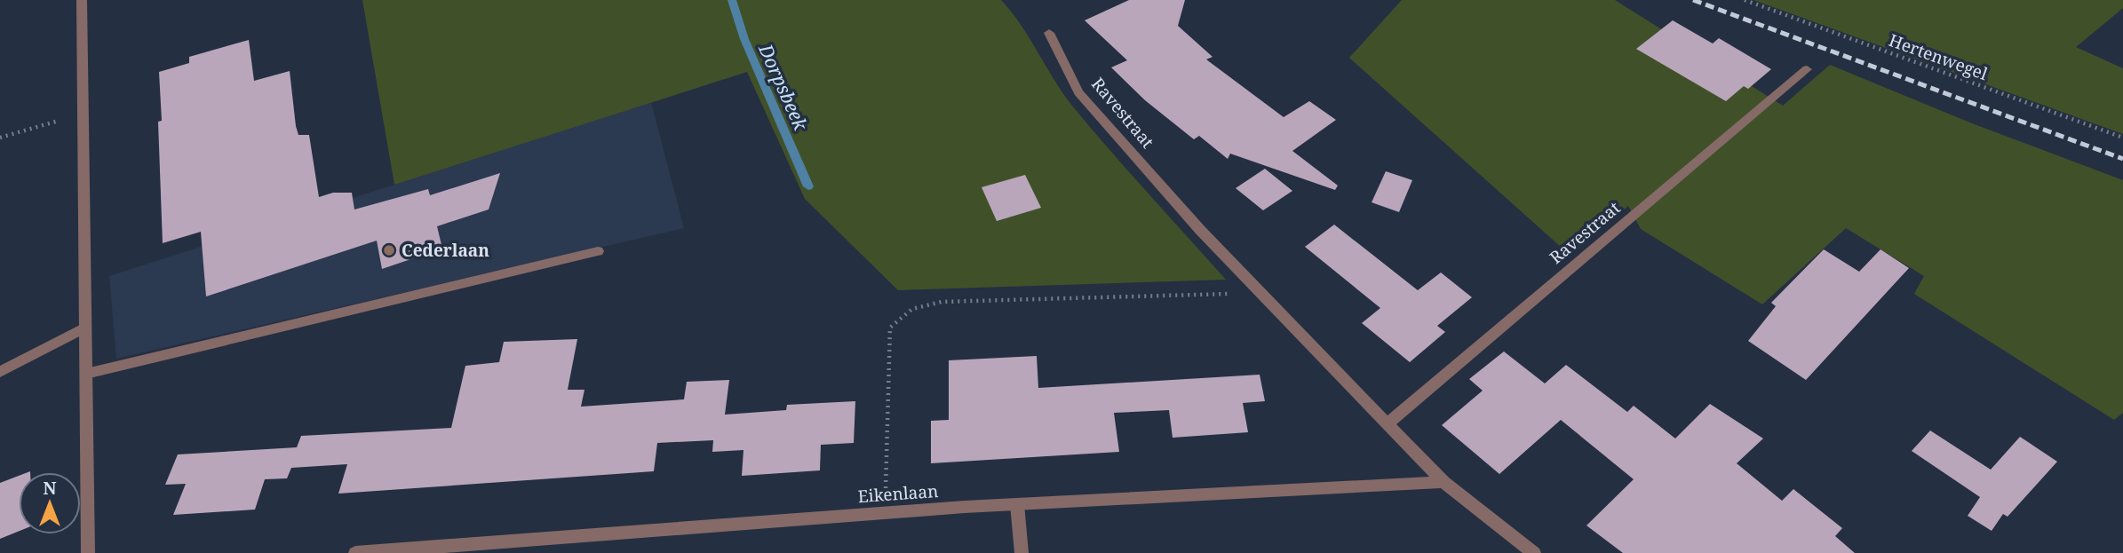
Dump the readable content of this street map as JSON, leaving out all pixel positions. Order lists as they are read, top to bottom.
{
  "streets": {
    "street": ["Ravestraat", "Eikenlaan"],
    "path": ["Hertenwegel"]
  },
  "crossings": [
    ["Ravestraat", "Eikenlaan"]
  ],
  "water": ["Dorpsbeek"],
  "places": ["Cederlaan"],
  "north": "top"
}
